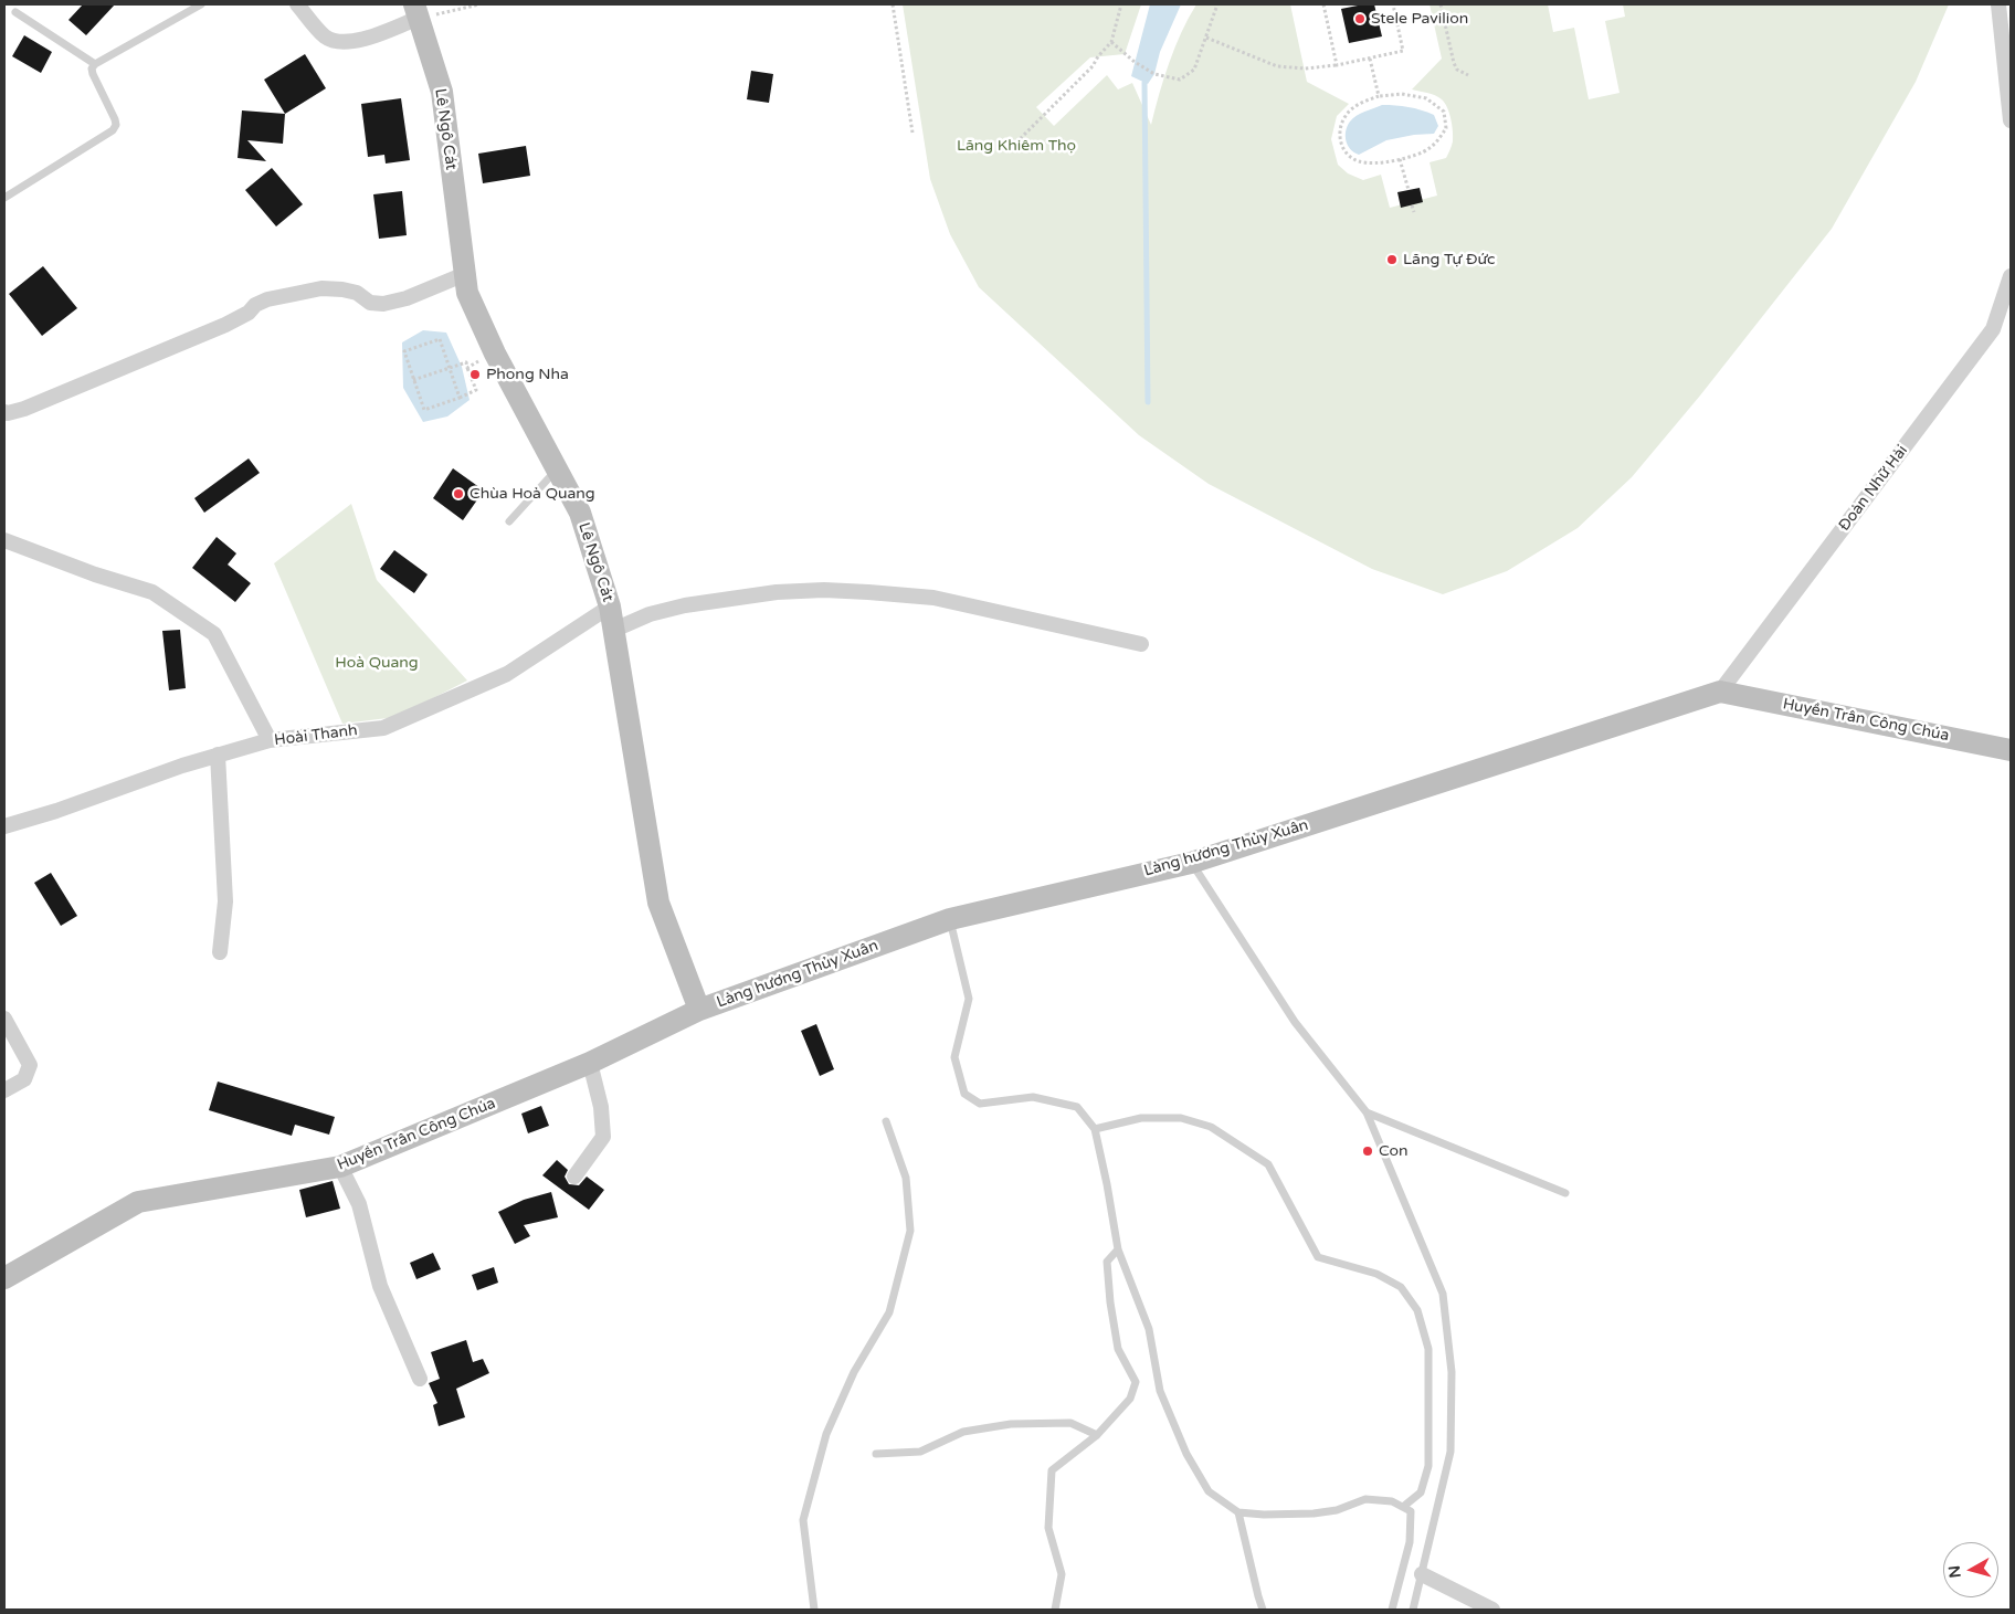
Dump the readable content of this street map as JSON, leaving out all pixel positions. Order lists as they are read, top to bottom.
{
  "streets": {
    "street": [
      "Lê Ngô Cát",
      "Đoàn Nhữ Hài",
      "Huyền Trân Công Chúa",
      "Hoài Thanh",
      "Làng hương Thủy Xuân"
    ]
  },
  "crossings": [
    ["Lê Ngô Cát", "Huyền Trân Công Chúa"],
    ["Lê Ngô Cát", "Hoài Thanh"],
    ["Lê Ngô Cát", "Làng hương Thủy Xuân"],
    ["Đoàn Nhữ Hài", "Huyền Trân Công Chúa"],
    ["Đoàn Nhữ Hài", "Làng hương Thủy Xuân"],
    ["Huyền Trân Công Chúa", "Làng hương Thủy Xuân"]
  ],
  "parks": ["Lăng Khiêm Thọ", "Hoà Quang"],
  "places": [
    "Stele Pavilion",
    "Lăng Tự Đức",
    "Phong Nha",
    "Chùa Hoà Quang",
    "Con"
  ],
  "north": "left"
}
